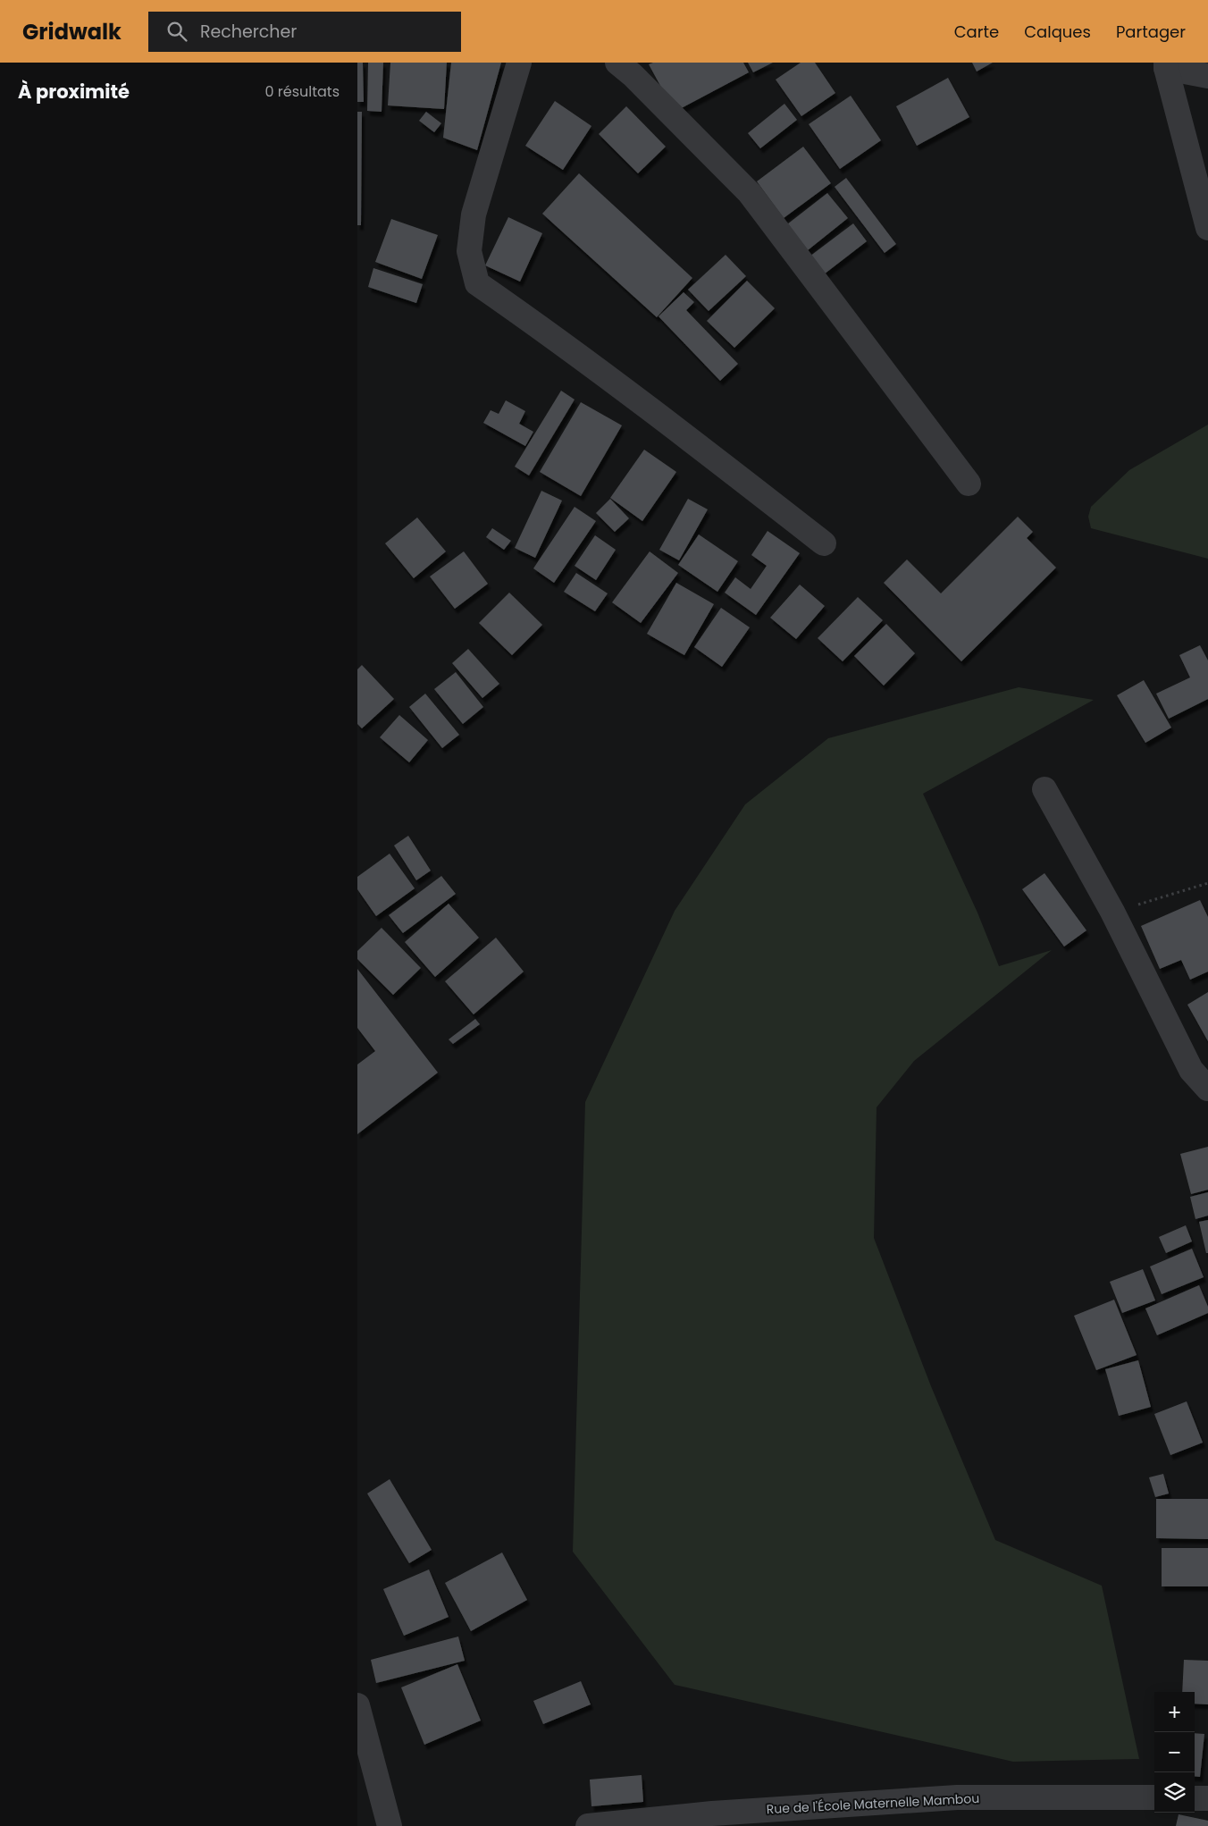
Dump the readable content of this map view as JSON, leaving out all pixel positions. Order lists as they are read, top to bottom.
{
  "streets": {
    "street": ["Rue de l'École Maternelle Mambou"]
  },
  "page": {
    "header": "Gridwalk",
    "search": "Rechercher",
    "nav": ["Carte", "Calques", "Partager"],
    "heading": ["À proximité", "0 résultats"],
    "map_buttons": ["+", "−"]
  }
}
